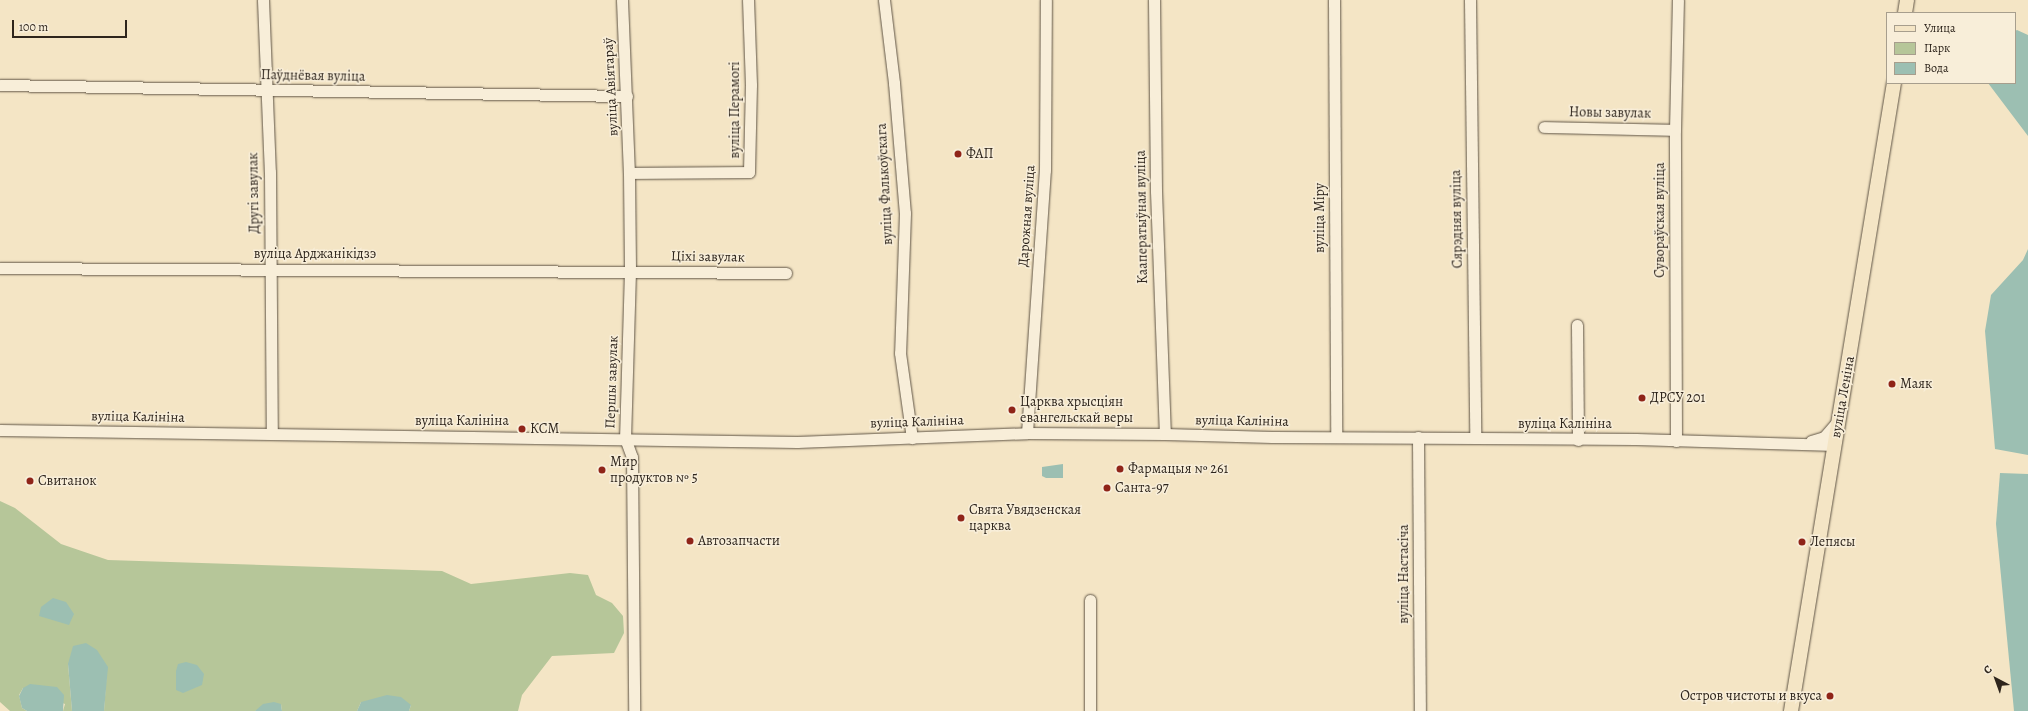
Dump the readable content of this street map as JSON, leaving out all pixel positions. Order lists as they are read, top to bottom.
{
  "streets": {
    "main road": ["вуліца Леніна"],
    "street": [
      "Паўднёвая вуліца",
      "вуліца Авіятараў",
      "вуліца Перамогі",
      "Новы завулак",
      "вуліца Фалькоўскага",
      "Другі завулак",
      "Дарожная вуліца",
      "Кааператыўная вуліца",
      "вуліца Міру",
      "Сярэдняя вуліца",
      "Сувораўская вуліца",
      "вуліца Арджанікідзэ",
      "Ціхі завулак",
      "Першы завулак",
      "вуліца Калініна",
      "вуліца Настасіча"
    ]
  },
  "crossings": [
    ["Паўднёвая вуліца", "вуліца Авіятараў"],
    ["Паўднёвая вуліца", "Другі завулак"],
    ["вуліца Авіятараў", "вуліца Перамогі"],
    ["вуліца Авіятараў", "Першы завулак"],
    ["вуліца Перамогі", "Першы завулак"],
    ["Новы завулак", "Сувораўская вуліца"],
    ["вуліца Фалькоўскага", "вуліца Калініна"],
    ["Другі завулак", "вуліца Арджанікідзэ"],
    ["Другі завулак", "вуліца Калініна"],
    ["Дарожная вуліца", "вуліца Калініна"],
    ["Кааператыўная вуліца", "вуліца Калініна"],
    ["вуліца Міру", "вуліца Калініна"],
    ["Сярэдняя вуліца", "вуліца Калініна"],
    ["Сувораўская вуліца", "вуліца Калініна"],
    ["вуліца Арджанікідзэ", "Ціхі завулак"],
    ["вуліца Арджанікідзэ", "Першы завулак"],
    ["Ціхі завулак", "Першы завулак"],
    ["Першы завулак", "вуліца Калініна"],
    ["вуліца Леніна", "вуліца Калініна"],
    ["вуліца Калініна", "вуліца Настасіча"]
  ],
  "places": [
    "ФАП",
    "Маяк",
    "ДРСУ 201",
    "Царква хрысціян евангельскай веры",
    "КСМ",
    "Фармацыя № 261",
    "Мир продуктов № 5",
    "Свитанок",
    "Санта-97",
    "Свята Увядзенская царква",
    "Автозапчасти",
    "Лепясы",
    "Остров чистоты и вкуса"
  ],
  "legend": ["Улица", "Парк", "Вода"],
  "scale_bar": "100 m",
  "north": "top left"
}
